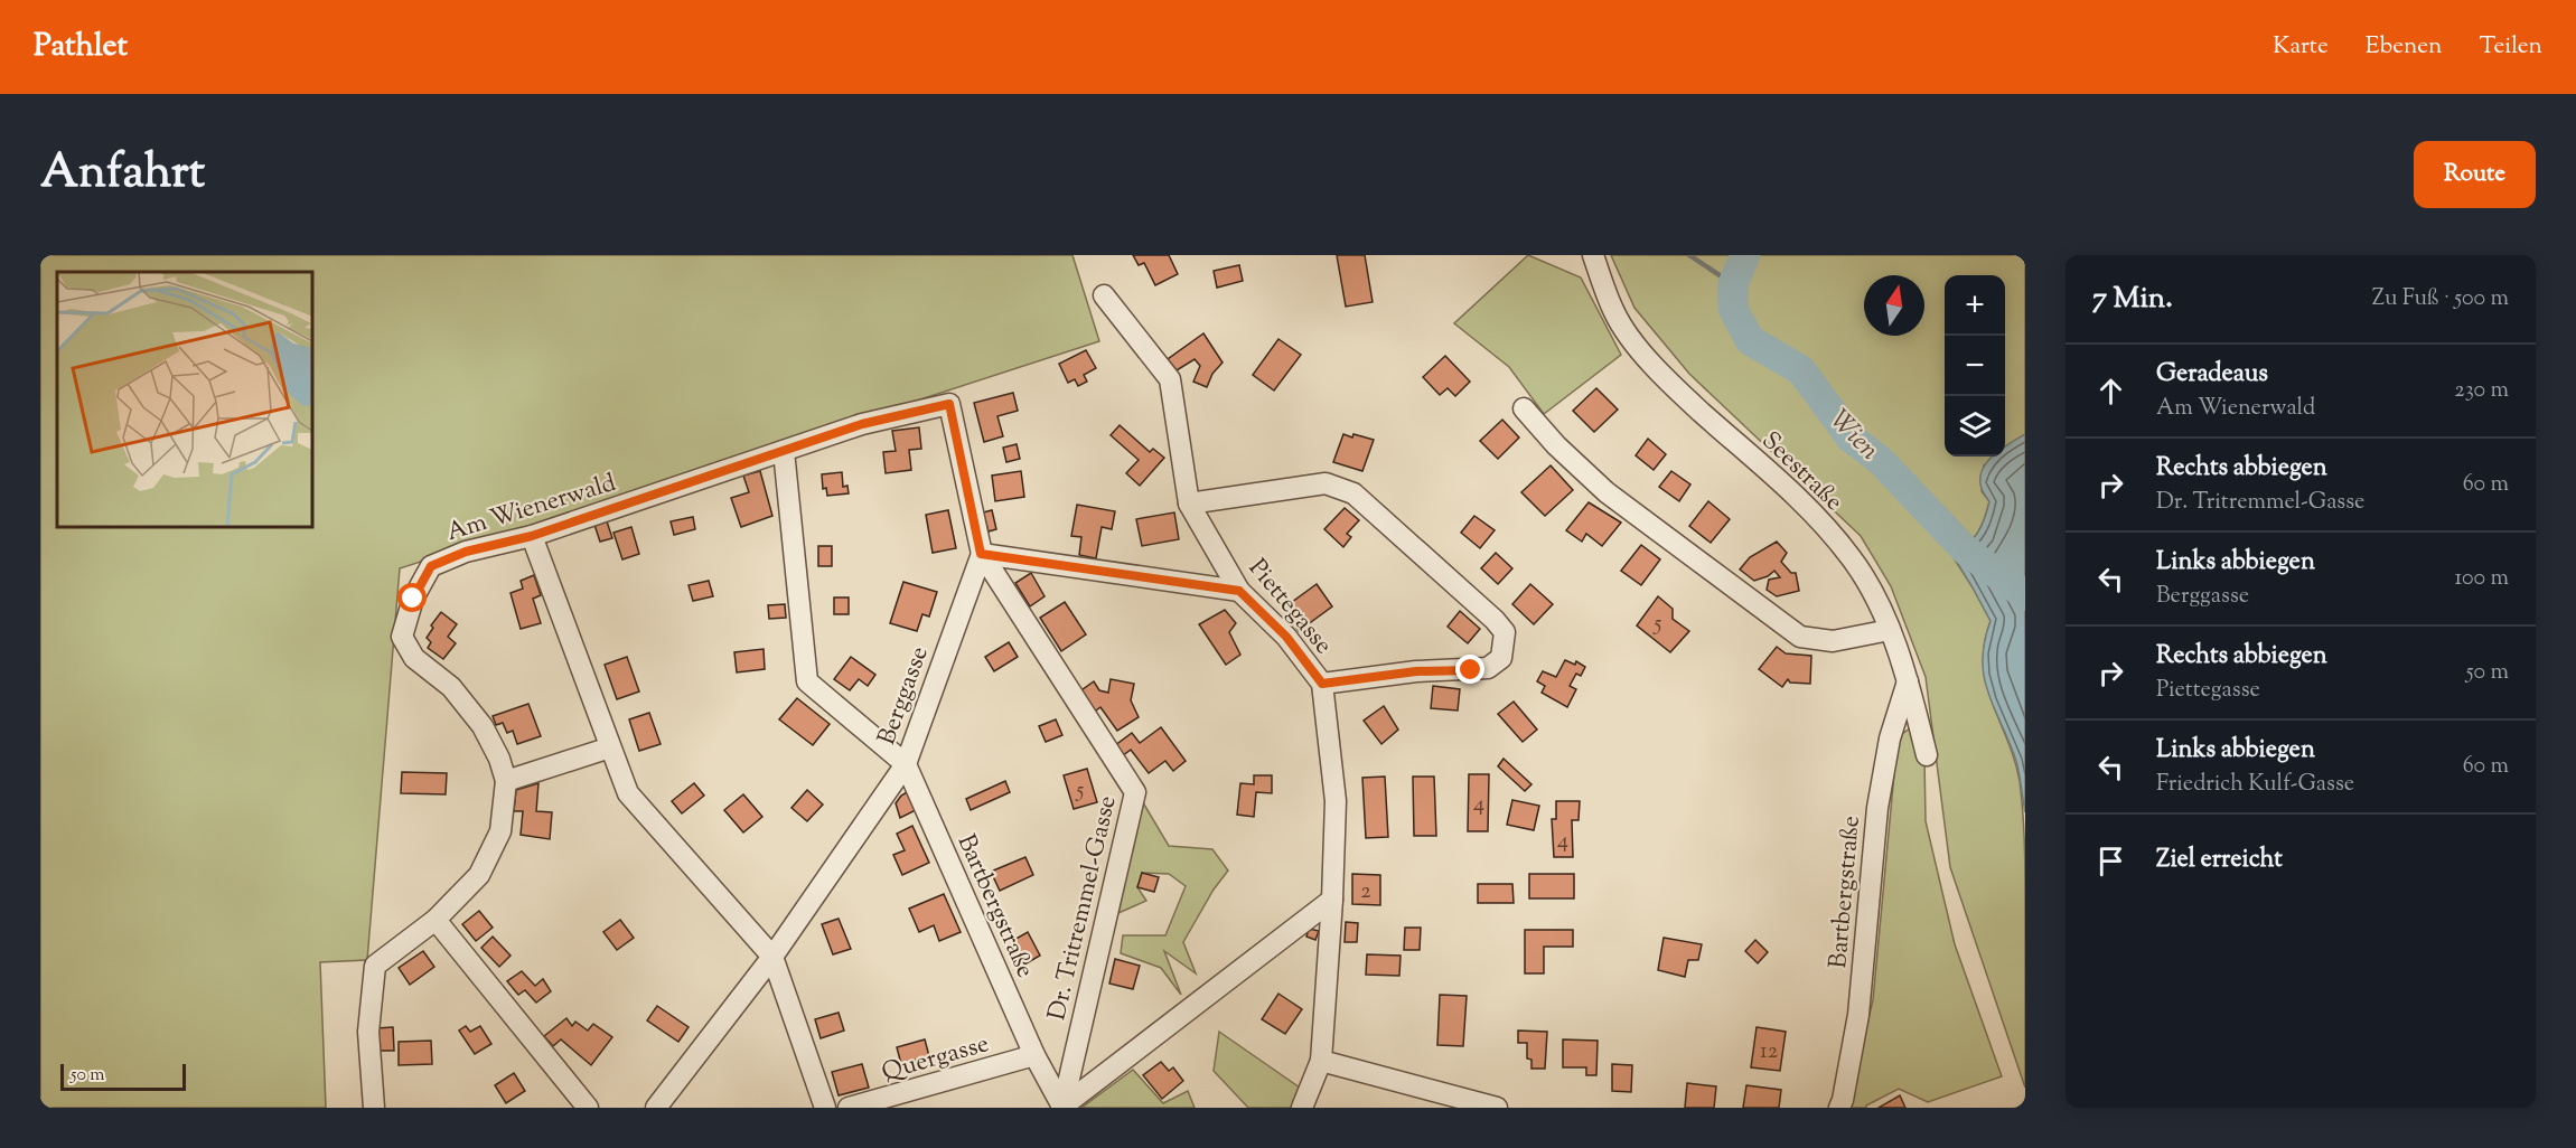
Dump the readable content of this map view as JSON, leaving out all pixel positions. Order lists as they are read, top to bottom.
{
  "streets": {
    "street": [
      "Seestraße",
      "Am Wienerwald",
      "Piettegasse",
      "Berggasse",
      "Bartbergstraße",
      "Dr. Tritremmel-Gasse",
      "Quergasse"
    ]
  },
  "crossings": [
    ["Seestraße", "Bartbergstraße"],
    ["Am Wienerwald", "Berggasse"],
    ["Am Wienerwald", "Dr. Tritremmel-Gasse"],
    ["Berggasse", "Bartbergstraße"],
    ["Berggasse", "Dr. Tritremmel-Gasse"],
    ["Bartbergstraße", "Dr. Tritremmel-Gasse"],
    ["Bartbergstraße", "Quergasse"]
  ],
  "water": ["Wien"],
  "house_numbers": [
    "5",
    "5",
    "4",
    "4",
    "2",
    "12"
  ],
  "scale_bar": "50 m",
  "north": "top",
  "page": {
    "header": "Pathlet",
    "nav": ["Karte", "Ebenen", "Teilen"],
    "title": "Anfahrt",
    "buttons": "Route",
    "heading": ["7 Min.", "Zu Fuß · 500 m"],
    "map_buttons": ["+", "−"],
    "list": [
      ["Geradeaus", "Am Wienerwald", "230 m"],
      ["Rechts abbiegen", "Dr. Tritremmel-Gasse", "60 m"],
      ["Links abbiegen", "Berggasse", "100 m"],
      ["Rechts abbiegen", "Piettegasse", "50 m"],
      ["Links abbiegen", "Friedrich Kulf-Gasse", "60 m"],
      "Ziel erreicht"
    ],
    "scale": "50 m"
  }
}
